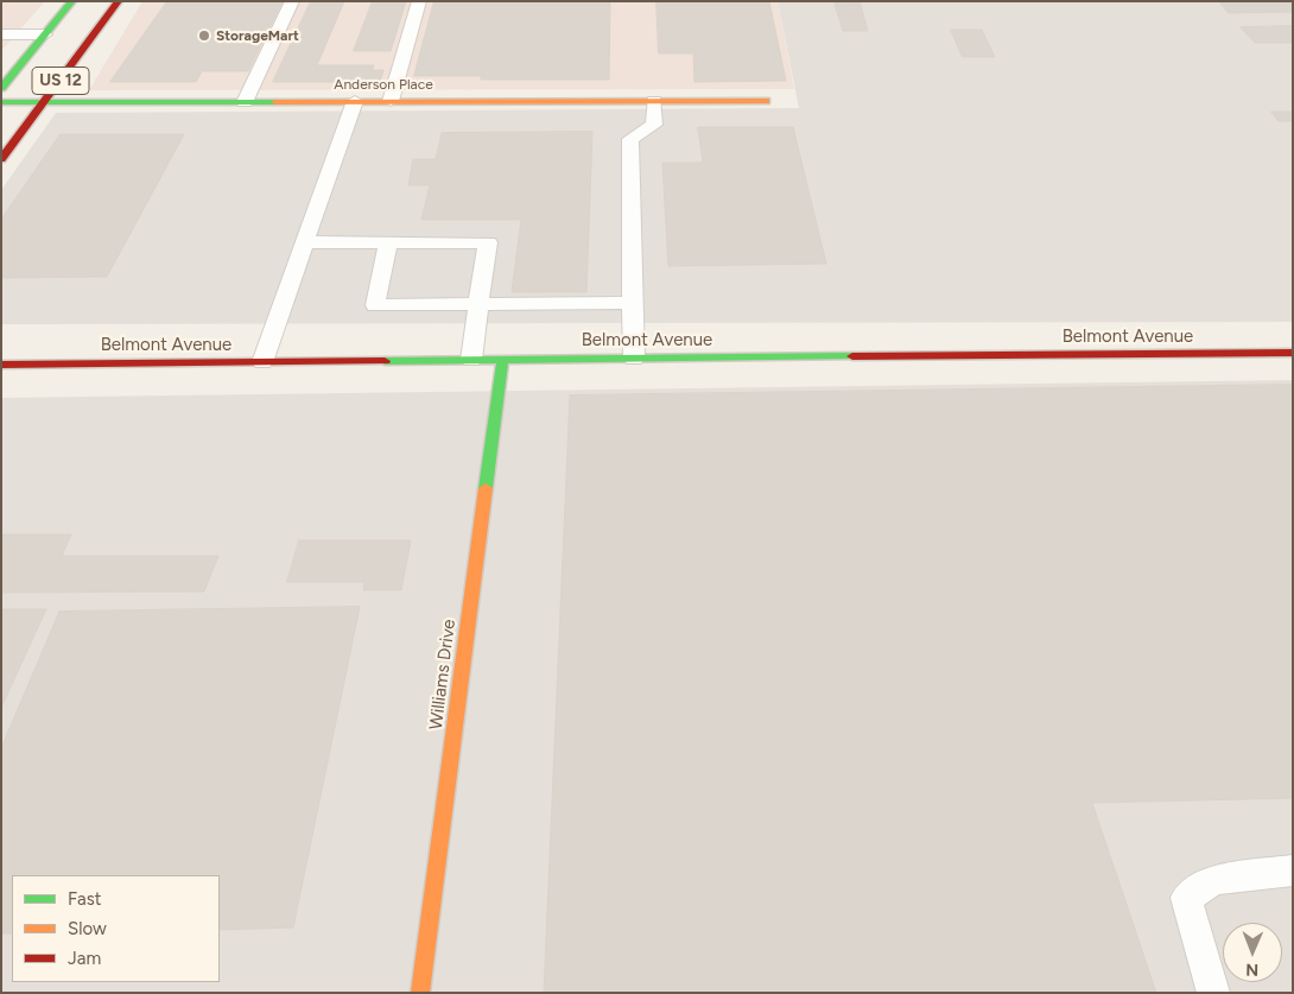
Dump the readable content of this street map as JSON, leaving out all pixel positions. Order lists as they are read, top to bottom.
{
  "streets": {
    "street": [
      "US 12",
      "Anderson Place",
      "Belmont Avenue",
      "Williams Drive"
    ]
  },
  "crossings": [
    ["US 12", "Anderson Place"],
    ["Belmont Avenue", "Williams Drive"]
  ],
  "places": ["StorageMart"],
  "legend": ["Fast", "Slow", "Jam"],
  "north": "bottom"
}
